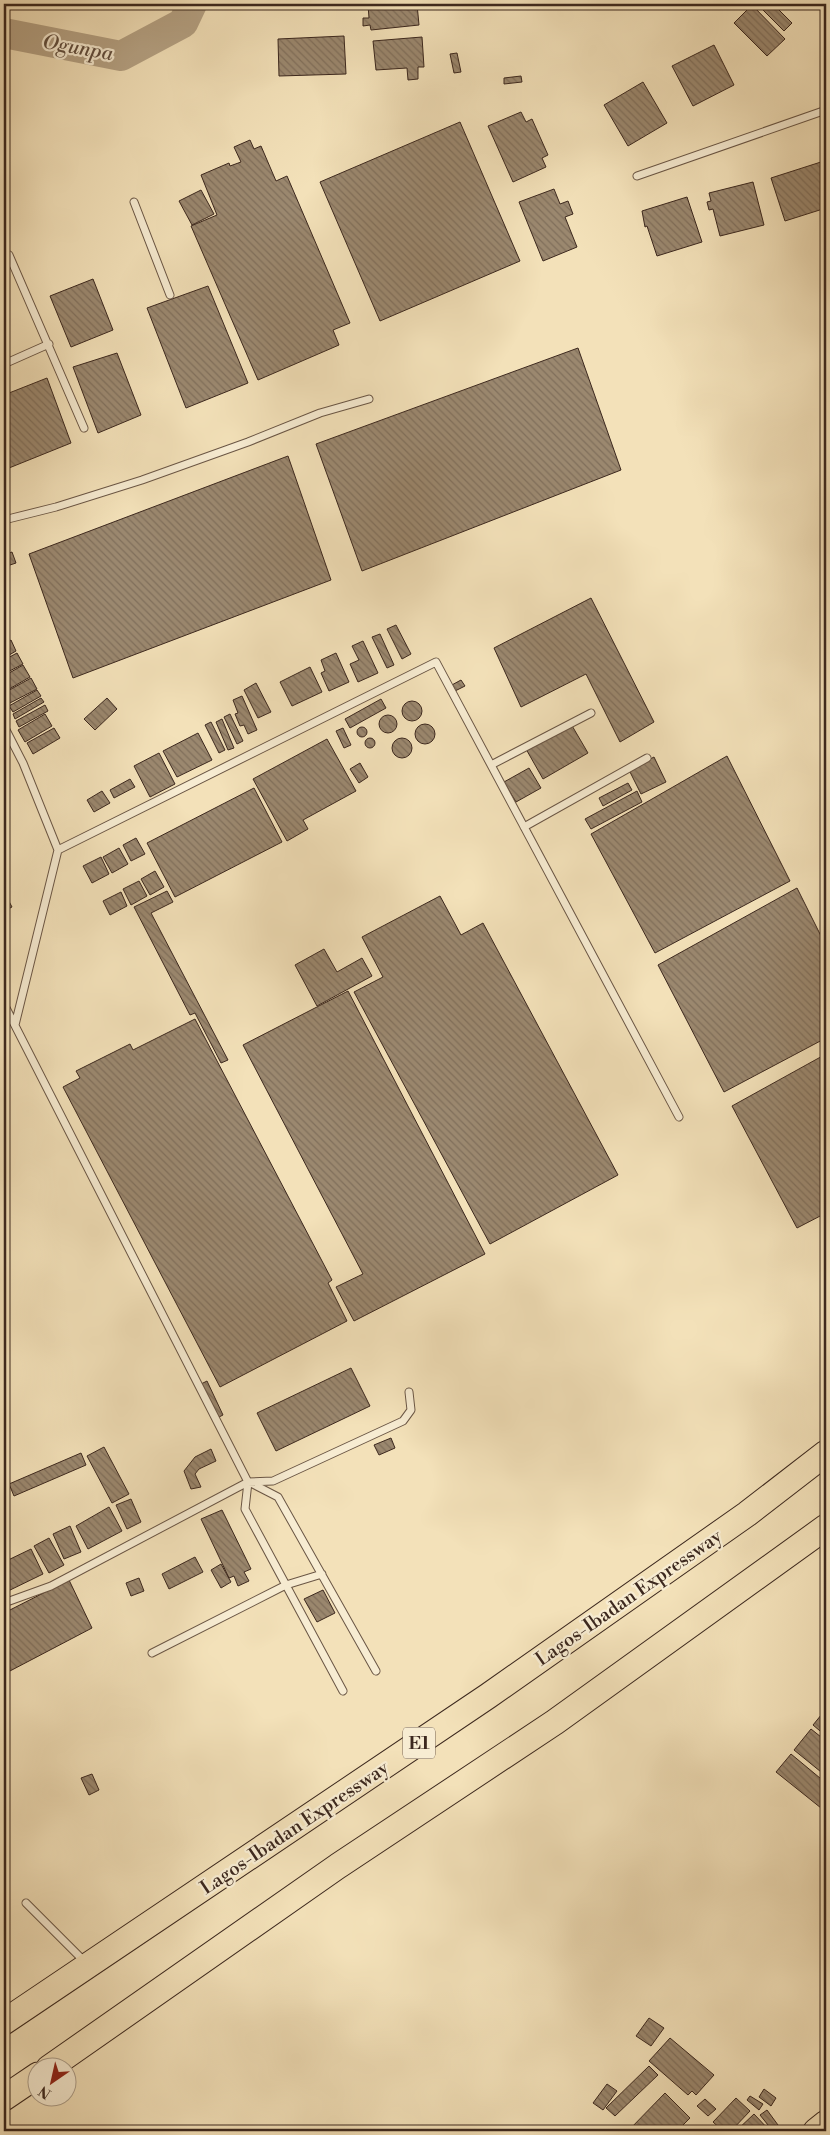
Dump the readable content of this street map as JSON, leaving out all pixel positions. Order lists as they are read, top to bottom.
{
  "streets": {
    "highway": ["Lagos-Ibadan Expressway", "E1"]
  },
  "water": ["Ogunpa"],
  "north": "bottom left"
}
